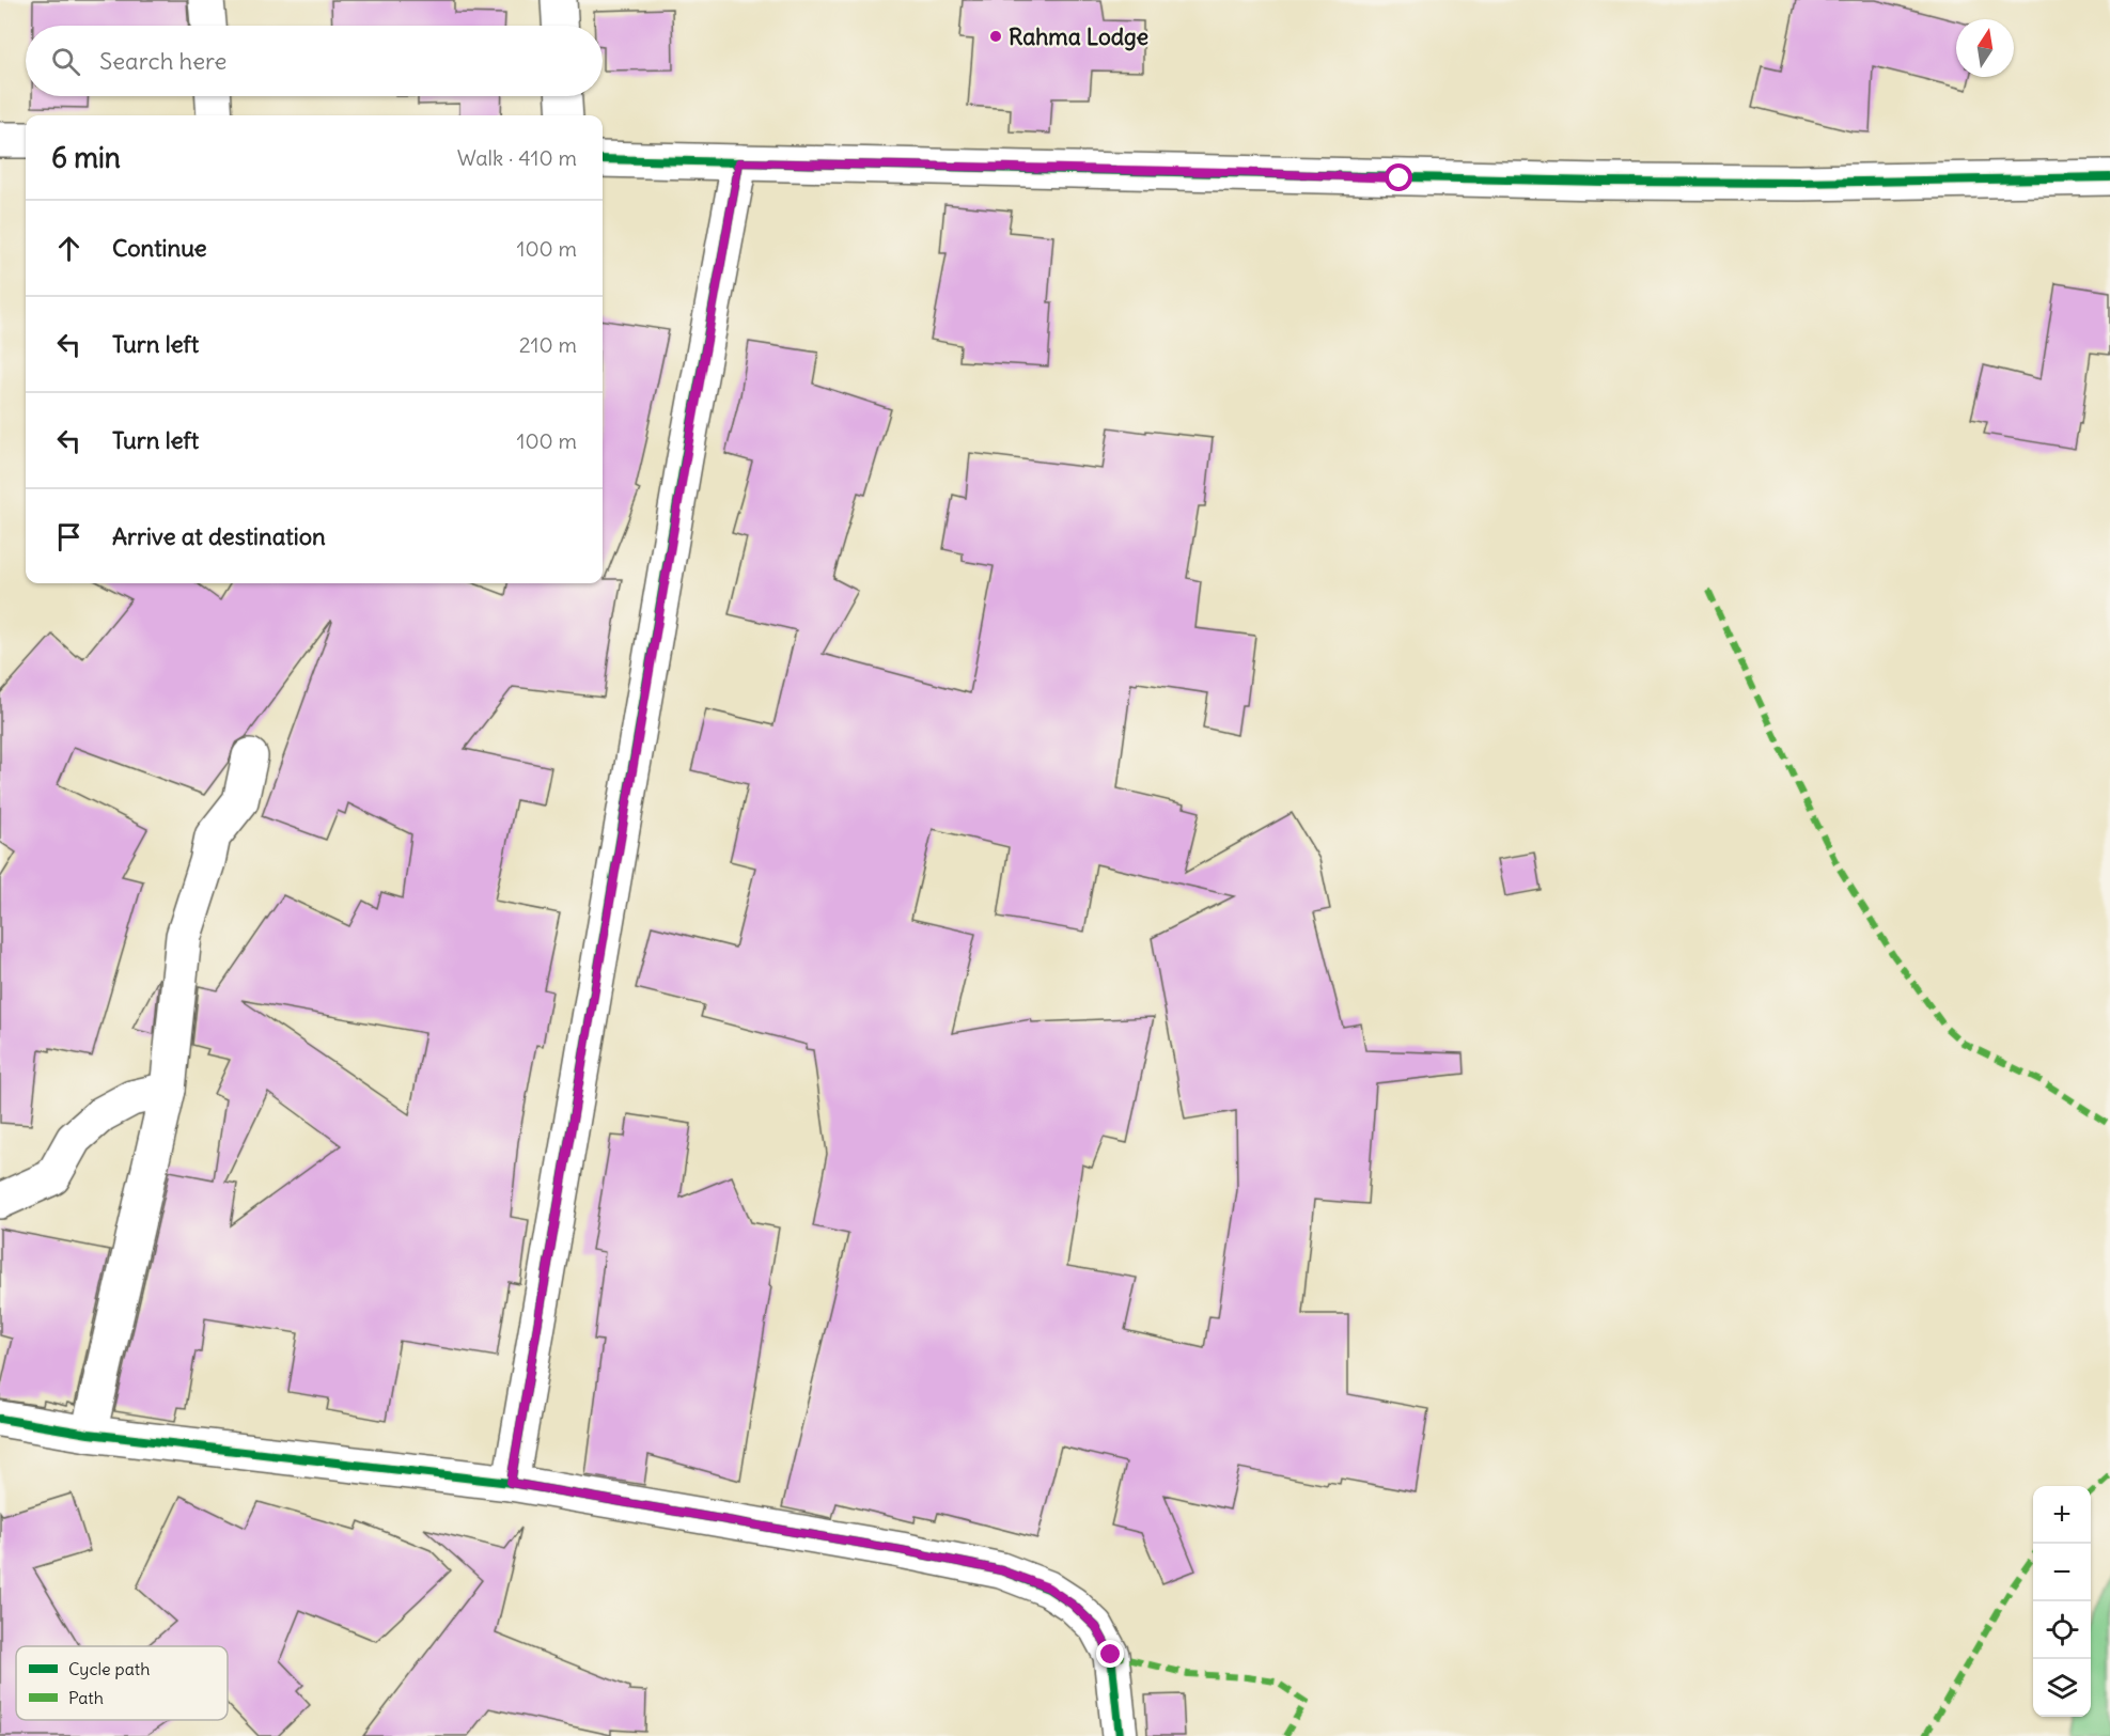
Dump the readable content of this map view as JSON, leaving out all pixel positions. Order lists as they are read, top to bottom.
{
  "places": ["Rahma Lodge"],
  "legend": ["Cycle path", "Path"],
  "north": "top",
  "page": {
    "search": "Search here",
    "heading": ["6 min", "Walk · 410 m"],
    "list": [
      ["Continue", "100 m"],
      ["Turn left", "210 m"],
      ["Turn left", "100 m"],
      "Arrive at destination"
    ],
    "map_buttons": ["+", "−"]
  }
}
